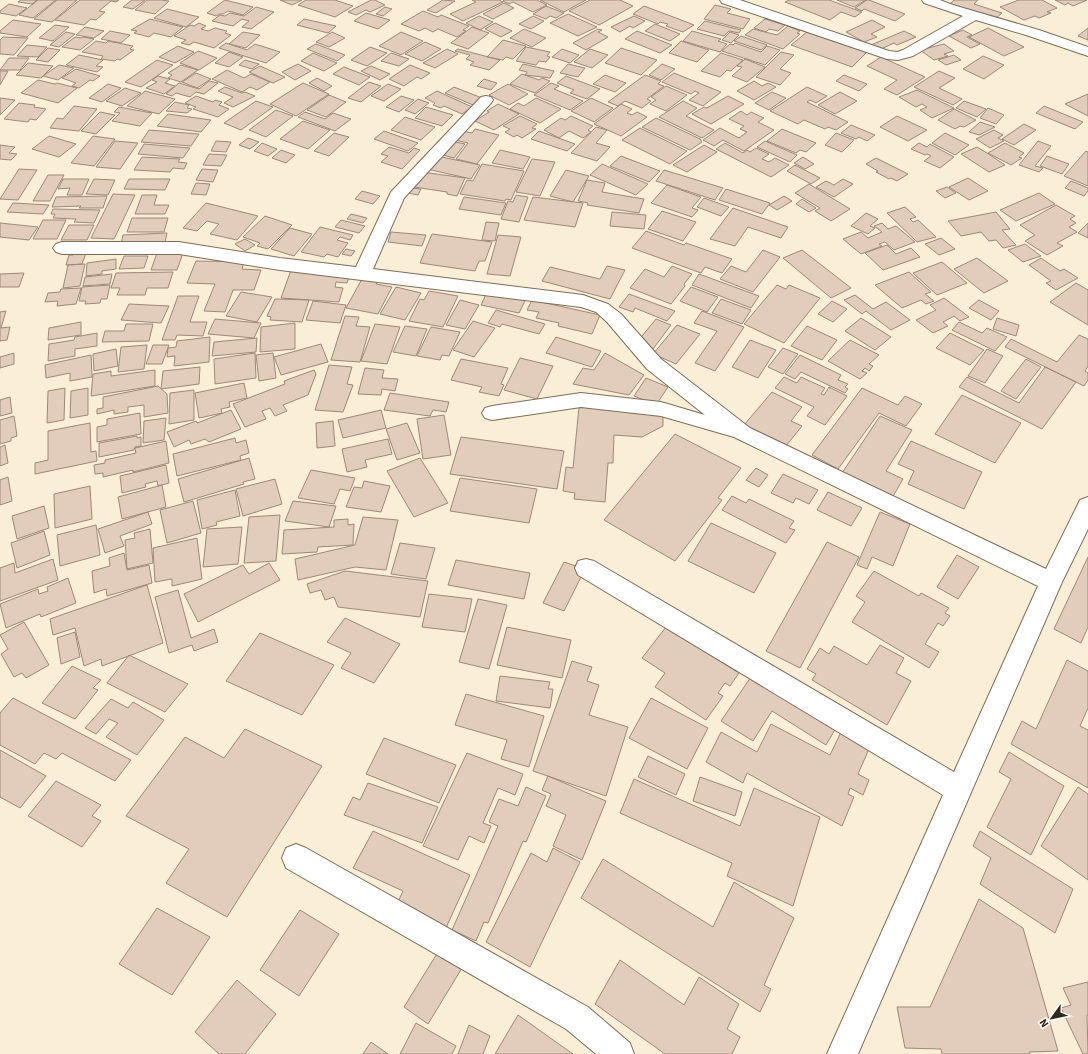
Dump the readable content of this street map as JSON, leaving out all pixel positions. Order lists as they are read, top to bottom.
{
  "north": "bottom left"
}
